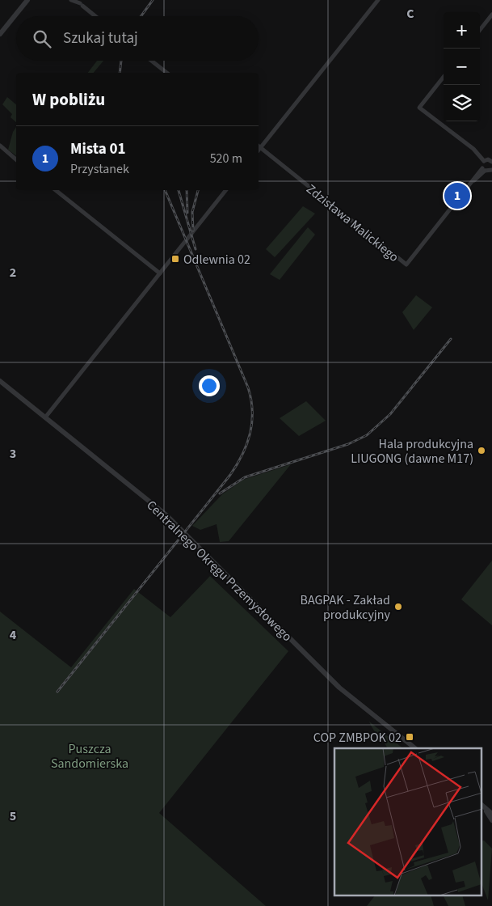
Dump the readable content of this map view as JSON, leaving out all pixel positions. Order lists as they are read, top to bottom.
{
  "streets": {
    "street": ["Zdzisława Malickiego", "Centralnego Okręgu Przemysłowego"]
  },
  "parks": ["Puszcza Sandomierska"],
  "places": {
    "transit": ["Odlewnia 02", "COP ZMBPOK 02"],
    "other": ["Hala produkcyjna LIUGONG (dawne M17)", "BAGPAK - Zakład produkcyjny"]
  },
  "page": {
    "map_buttons": ["+", "−"],
    "search": "Szukaj tutaj",
    "heading": "W pobliżu",
    "list": [
      {
        "mark": "1",
        "name": "Mista 01",
        "note": "Przystanek",
        "value": "520 m"
      }
    ],
    "pins": "1"
  },
  "grid": {
    "columns": ["C"],
    "rows": [
      "2",
      "3",
      "4",
      "5"
    ]
  }
}
